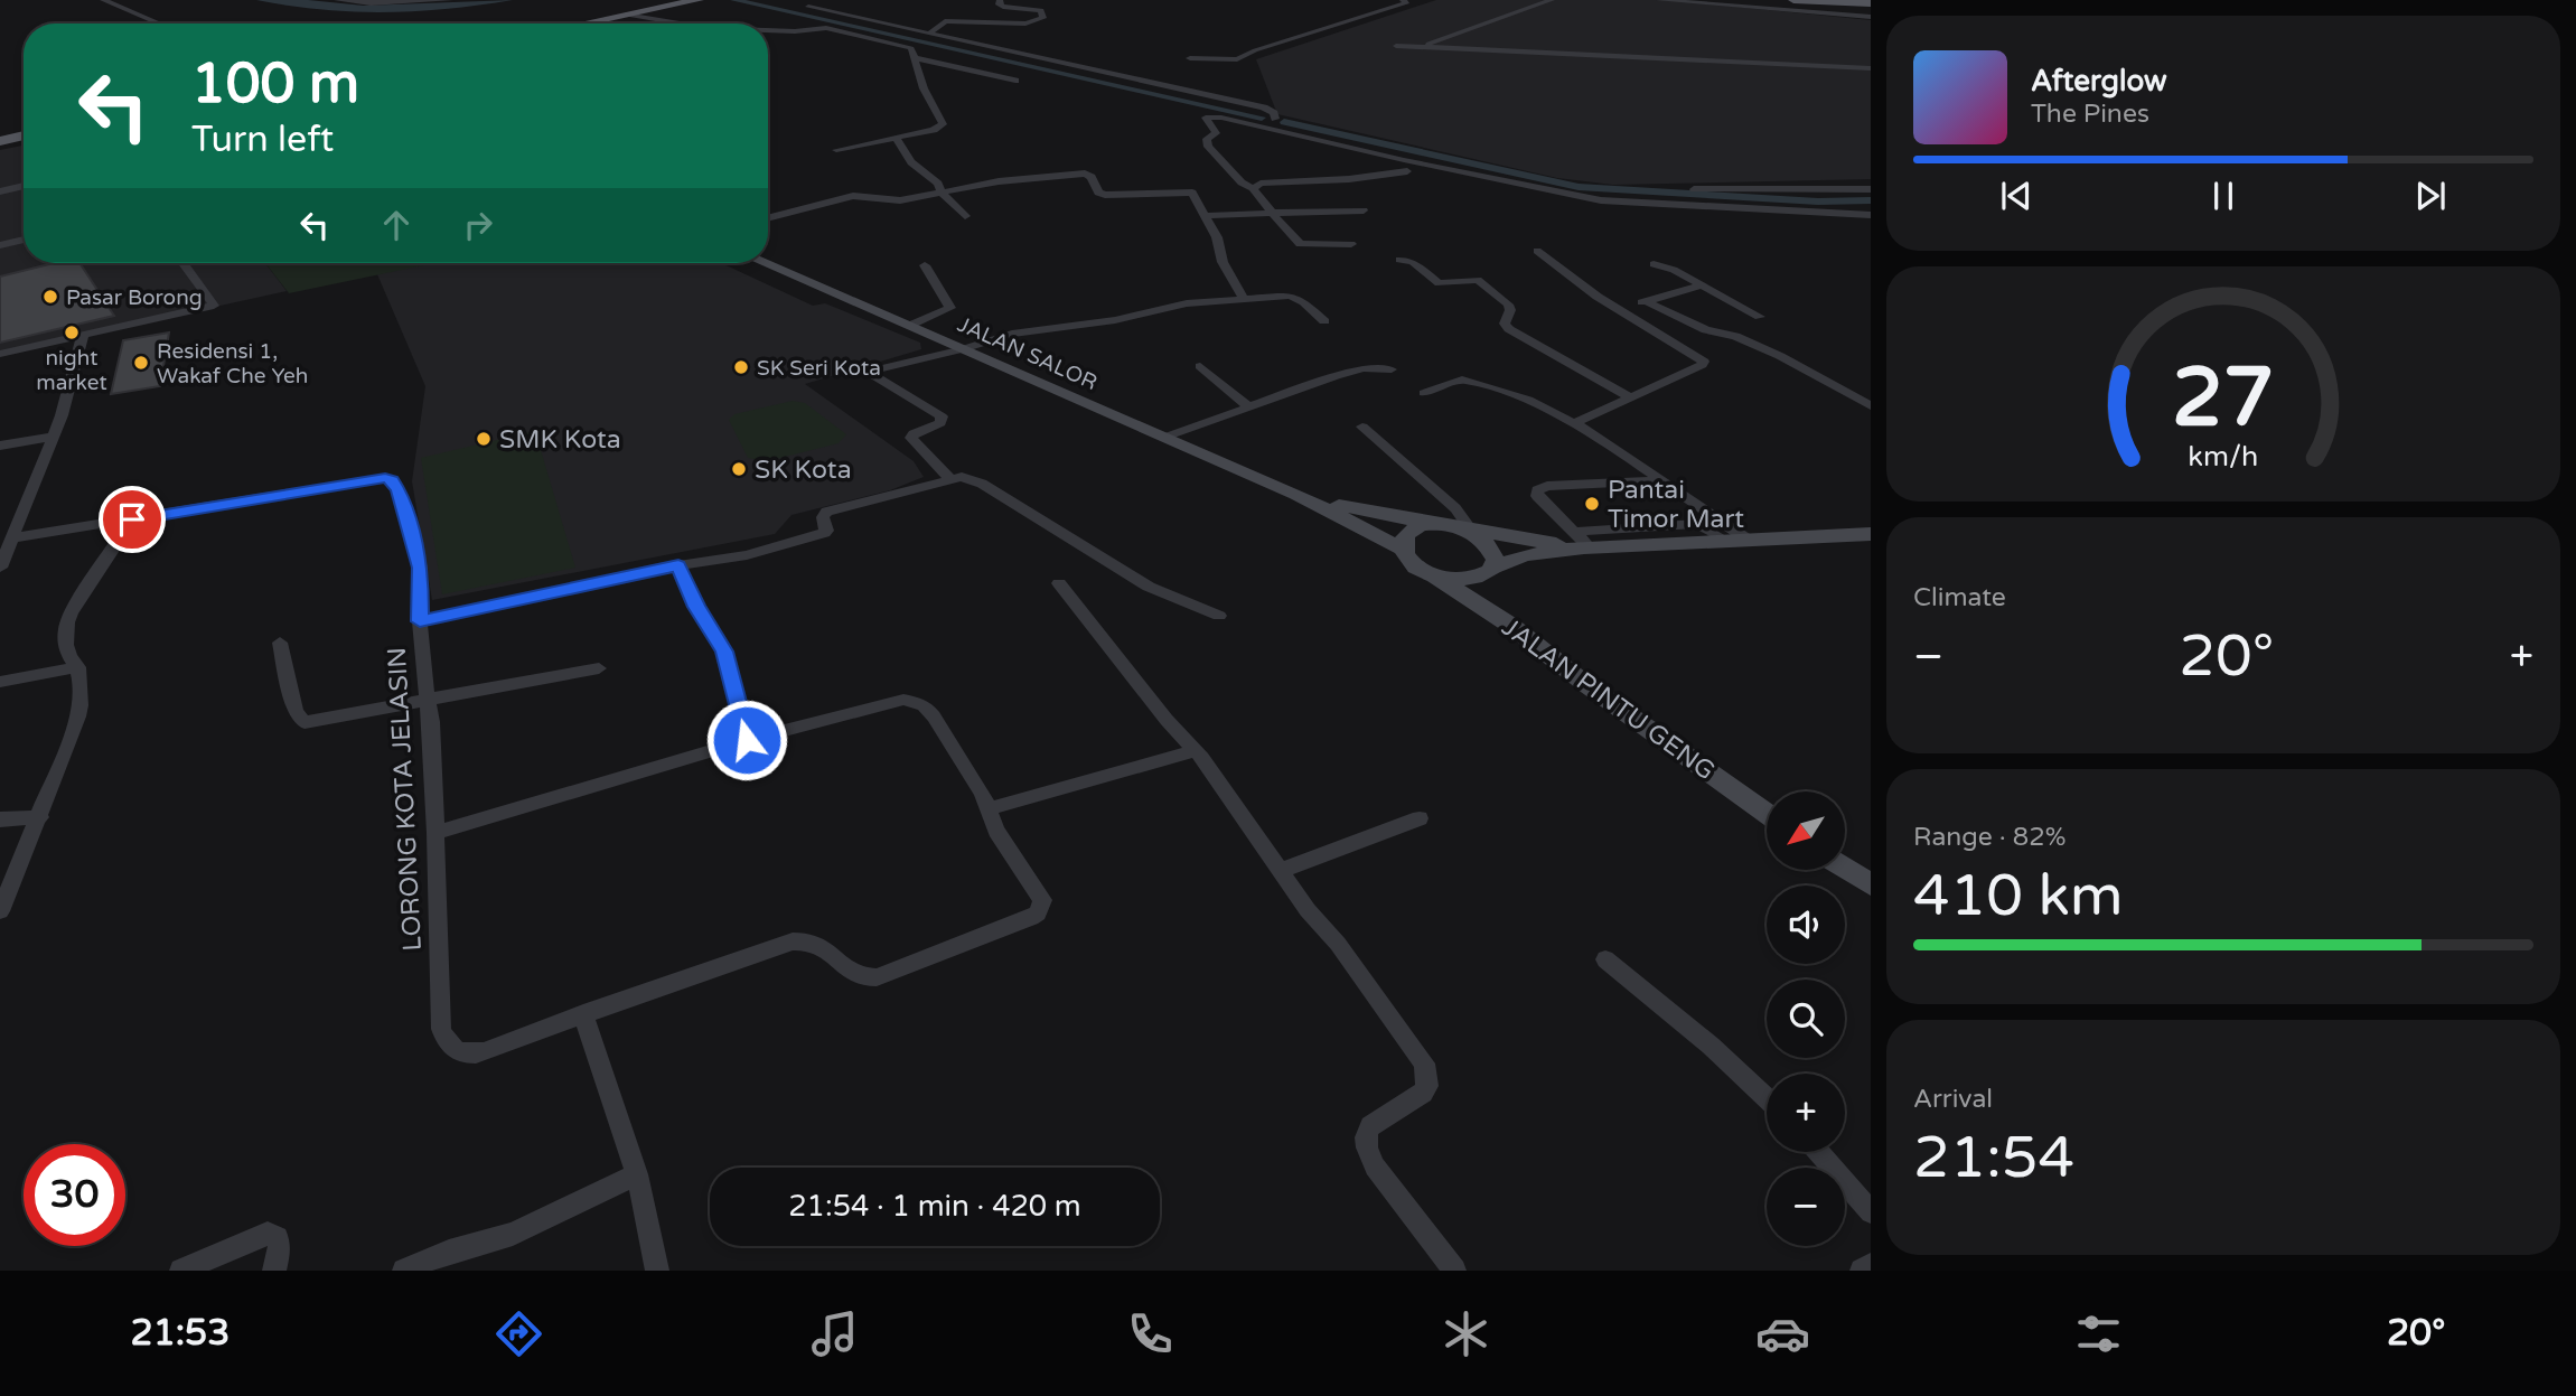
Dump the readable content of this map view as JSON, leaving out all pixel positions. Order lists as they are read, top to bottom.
{
  "streets": {
    "main road": ["JALAN SALOR", "JALAN PINTU GENG"],
    "street": ["LORONG KOTA JELASIN"]
  },
  "crossings": [
    ["JALAN SALOR", "JALAN PINTU GENG"]
  ],
  "places": [
    "Pasar Borong",
    "night market",
    "Residensi 1, Wakaf Che Yeh",
    "SK Seri Kota",
    "SMK Kota",
    "SK Kota",
    "Pantai Timor Mart"
  ],
  "north": "bottom left",
  "page": {
    "turn": ["100 m", "Turn left"],
    "song": ["Afterglow", "The Pines"],
    "tile": [
      "Climate",
      ["Range · 82%", "410 km"],
      ["Arrival", "21:54"]
    ],
    "heat": ["−", "20°", "+"],
    "map_buttons": ["+", "−"],
    "limit": "30",
    "trip": "21:54 · 1 min · 420 m",
    "tabs": ["21:53", "20°"],
    "gauge": ["27", "km/h"]
  }
}
